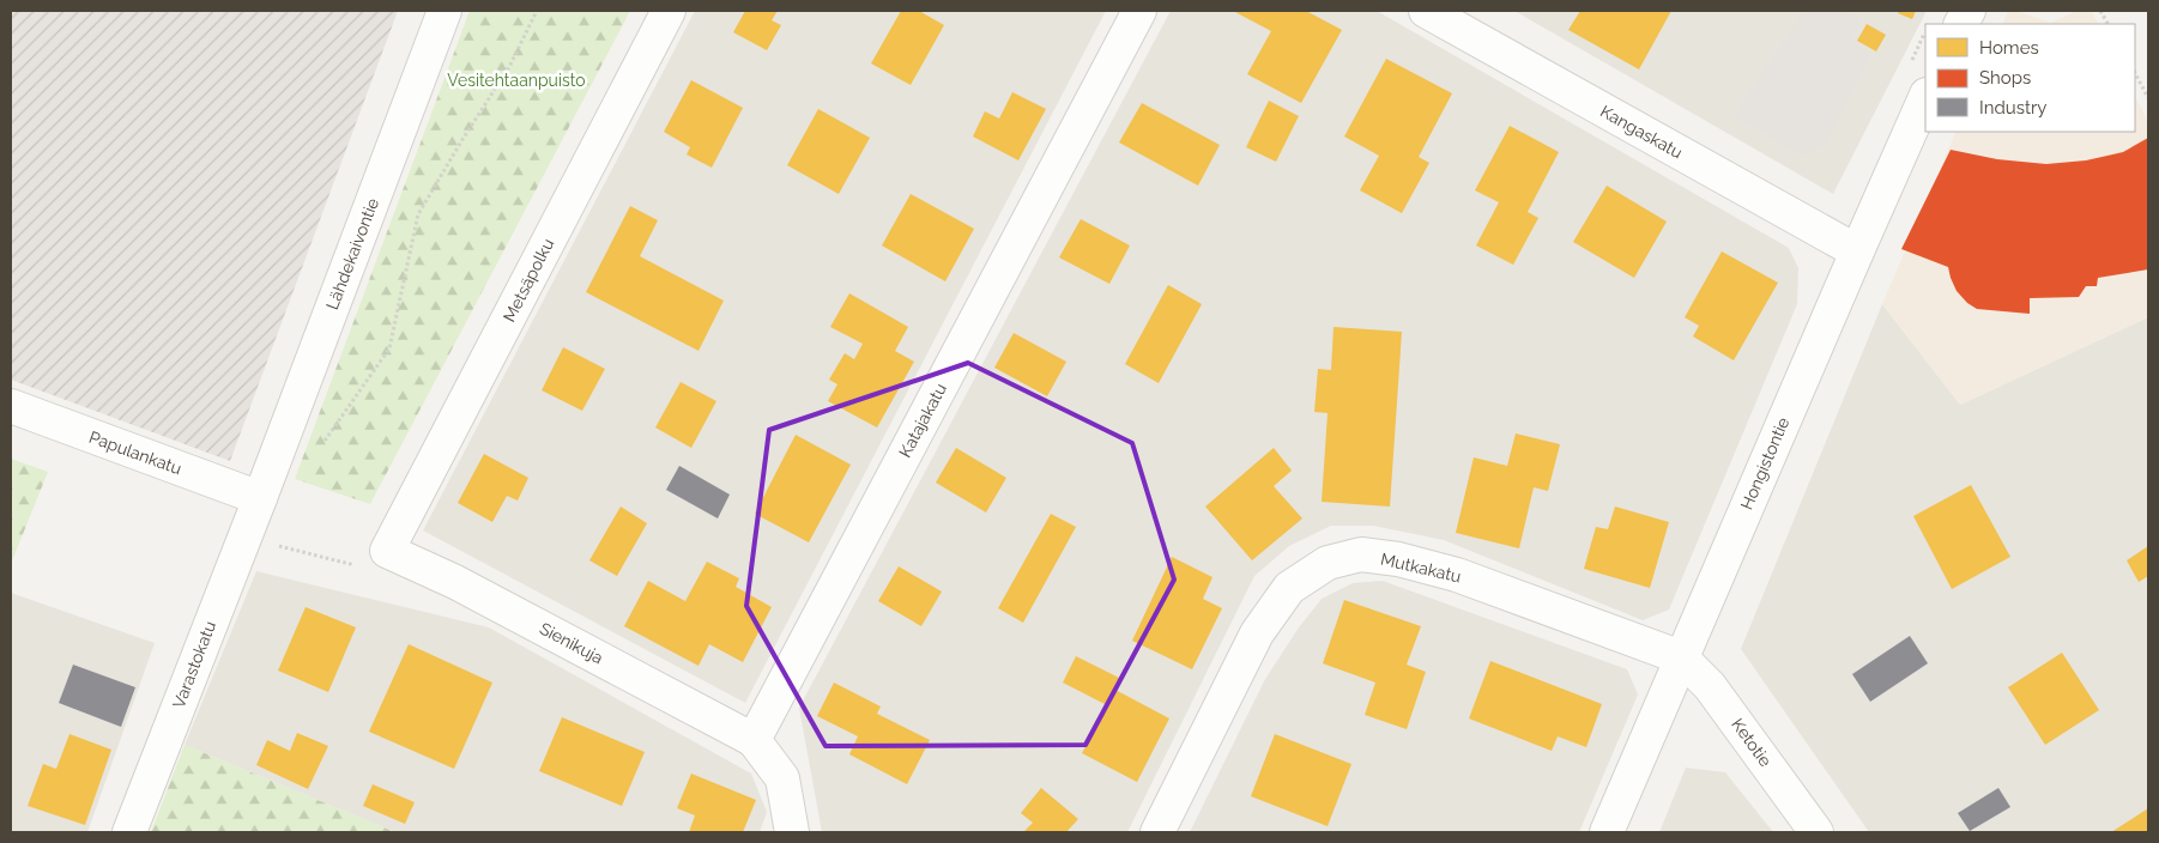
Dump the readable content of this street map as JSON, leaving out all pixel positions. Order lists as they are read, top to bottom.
{
  "streets": {
    "street": [
      "Kangaskatu",
      "Lähdekaivontie",
      "Metsäpolku",
      "Katajakatu",
      "Papulankatu",
      "Hongistontie",
      "Mutkakatu",
      "Sienikuja",
      "Varastokatu",
      "Ketotie"
    ]
  },
  "crossings": [
    ["Kangaskatu", "Hongistontie"],
    ["Lähdekaivontie", "Papulankatu"],
    ["Lähdekaivontie", "Varastokatu"],
    ["Metsäpolku", "Sienikuja"],
    ["Katajakatu", "Sienikuja"],
    ["Papulankatu", "Varastokatu"],
    ["Hongistontie", "Mutkakatu"],
    ["Hongistontie", "Ketotie"],
    ["Mutkakatu", "Ketotie"]
  ],
  "parks": ["Vesitehtaanpuisto"],
  "legend": ["Homes", "Shops", "Industry"]
}
